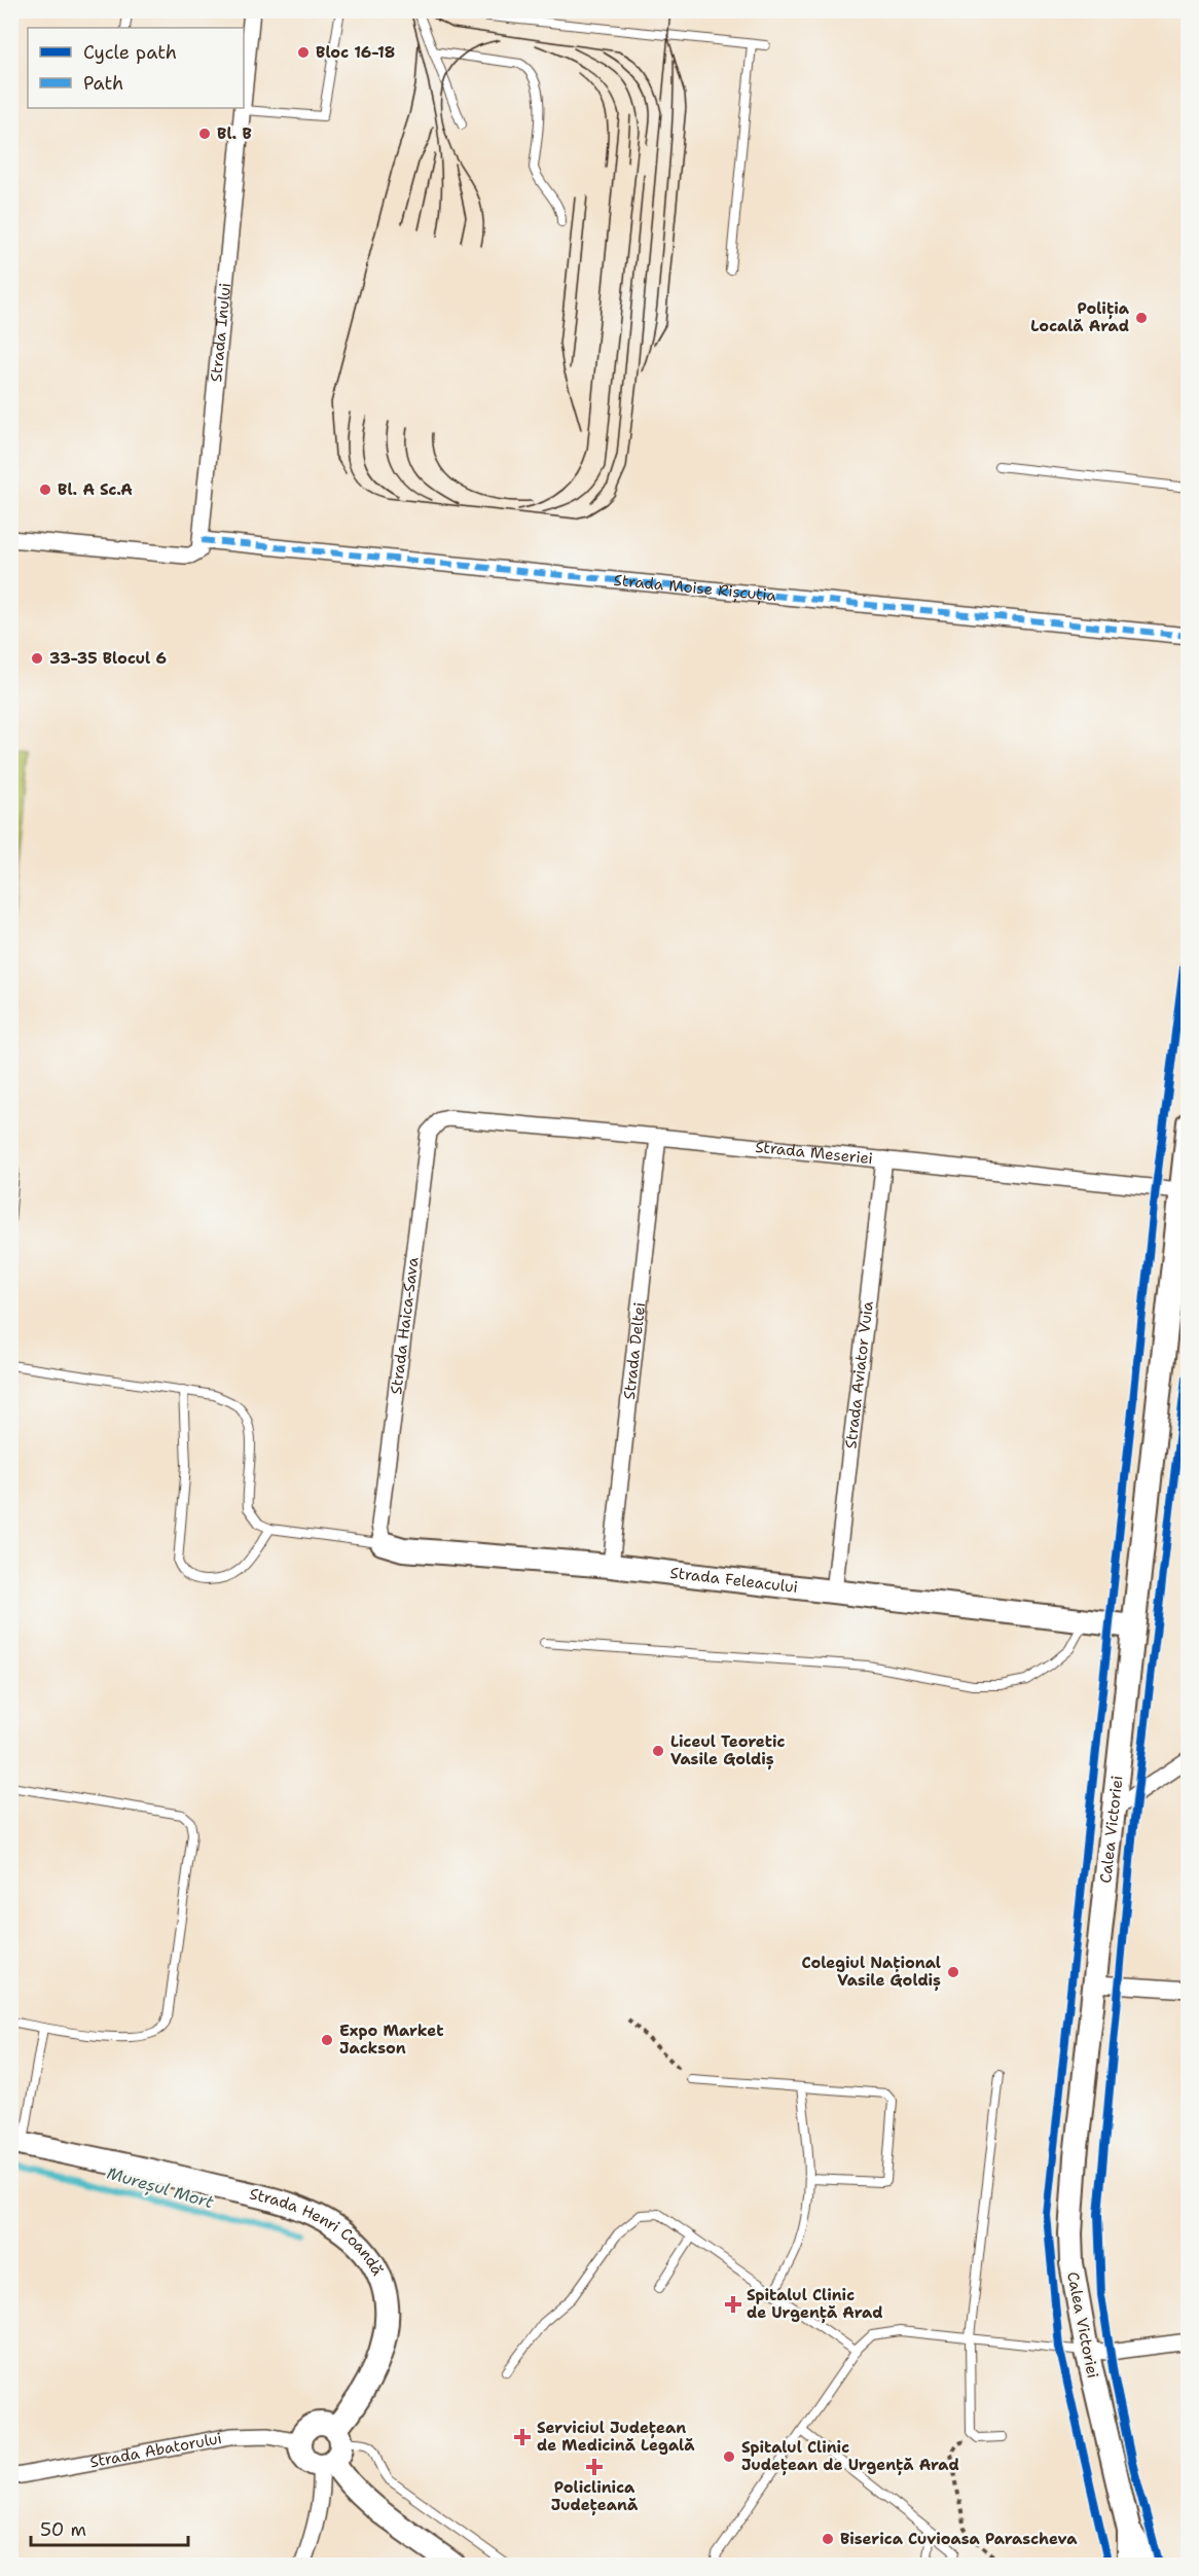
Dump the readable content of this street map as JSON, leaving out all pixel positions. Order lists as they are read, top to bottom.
{
  "streets": {
    "street": [
      "Strada Inului",
      "Strada Moise Rișcuția",
      "Strada Meseriei",
      "Strada Haica-Sava",
      "Strada Deltei",
      "Strada Aviator Vuia",
      "Strada Feleacului",
      "Calea Victoriei",
      "Strada Henri Coandă",
      "Strada Abatorului"
    ]
  },
  "crossings": [
    ["Strada Inului", "Strada Moise Rișcuția"],
    ["Strada Meseriei", "Strada Haica-Sava"],
    ["Strada Meseriei", "Strada Deltei"],
    ["Strada Meseriei", "Strada Aviator Vuia"],
    ["Strada Meseriei", "Calea Victoriei"],
    ["Strada Haica-Sava", "Strada Feleacului"],
    ["Strada Deltei", "Strada Feleacului"],
    ["Strada Aviator Vuia", "Strada Feleacului"],
    ["Strada Feleacului", "Calea Victoriei"],
    ["Strada Henri Coandă", "Strada Abatorului"]
  ],
  "water": ["Mureșul Mort"],
  "places": {
    "other": [
      "Bloc 16-18",
      "Bl. B",
      "Poliția Locală Arad",
      "Bl. A Sc.A",
      "33-35 Blocul 6",
      "Liceul Teoretic Vasile Goldiș",
      "Colegiul Național Vasile Goldiș",
      "Expo Market Jackson",
      "Spitalul Clinic Județean de Urgență Arad",
      "Biserica Cuvioasa Parascheva"
    ],
    "health": ["Spitalul Clinic de Urgență Arad", "Serviciul Județean de Medicină Legală", "Policlinica Județeană"]
  },
  "legend": ["Cycle path", "Path"],
  "scale_bar": "50 m"
}
